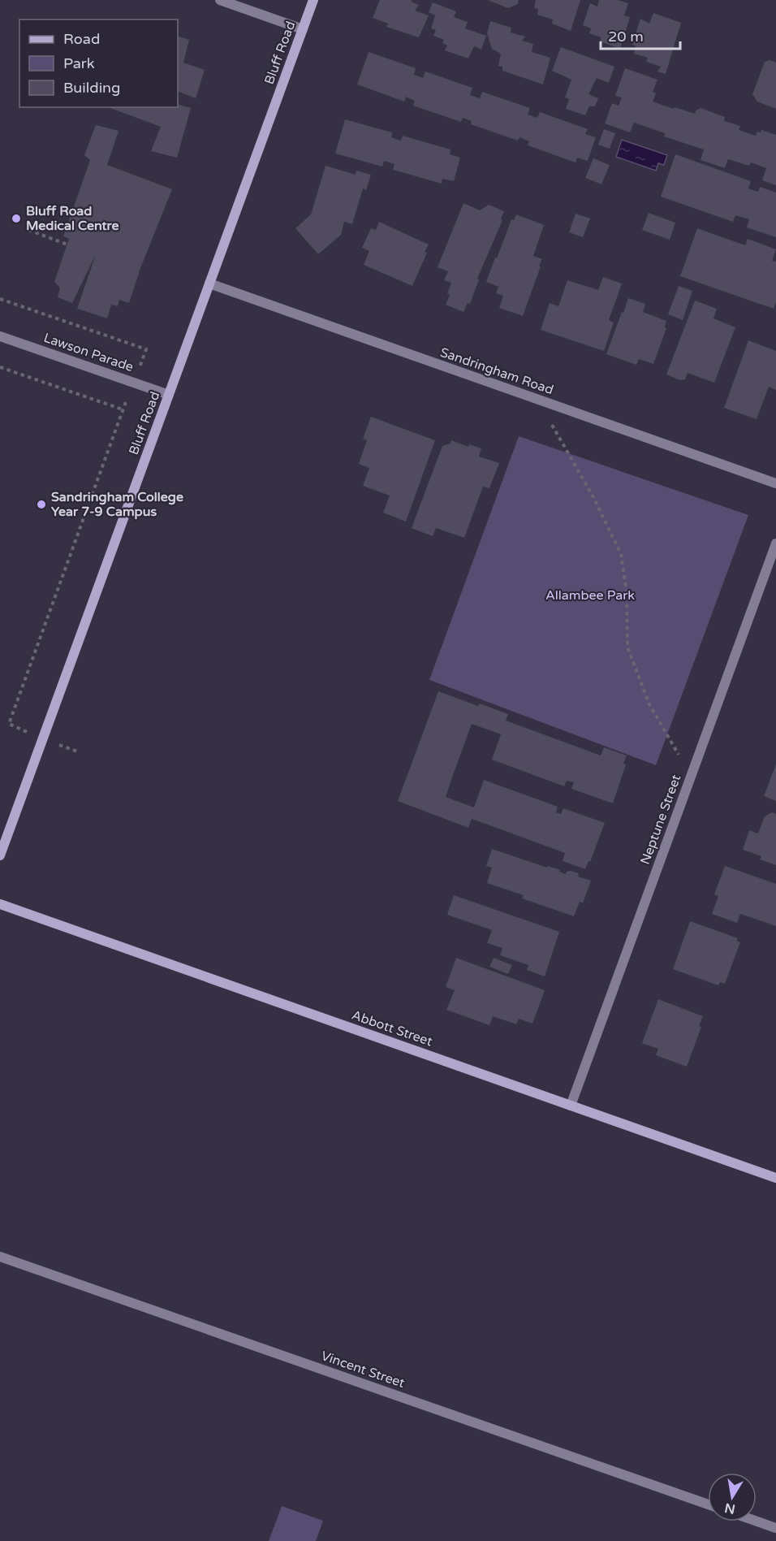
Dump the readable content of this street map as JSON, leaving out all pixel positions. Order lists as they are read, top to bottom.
{
  "streets": {
    "main road": ["Bluff Road", "Abbott Street"],
    "street": [
      "Lawson Parade",
      "Sandringham Road",
      "Neptune Street",
      "Vincent Street"
    ]
  },
  "crossings": [
    ["Bluff Road", "Lawson Parade"],
    ["Bluff Road", "Sandringham Road"],
    ["Neptune Street", "Abbott Street"]
  ],
  "parks": ["Allambee Park"],
  "places": ["Bluff Road Medical Centre", "Sandringham College Year 7-9 Campus"],
  "legend": ["Road", "Park", "Building"],
  "scale_bar": "20 m",
  "north": "bottom"
}
